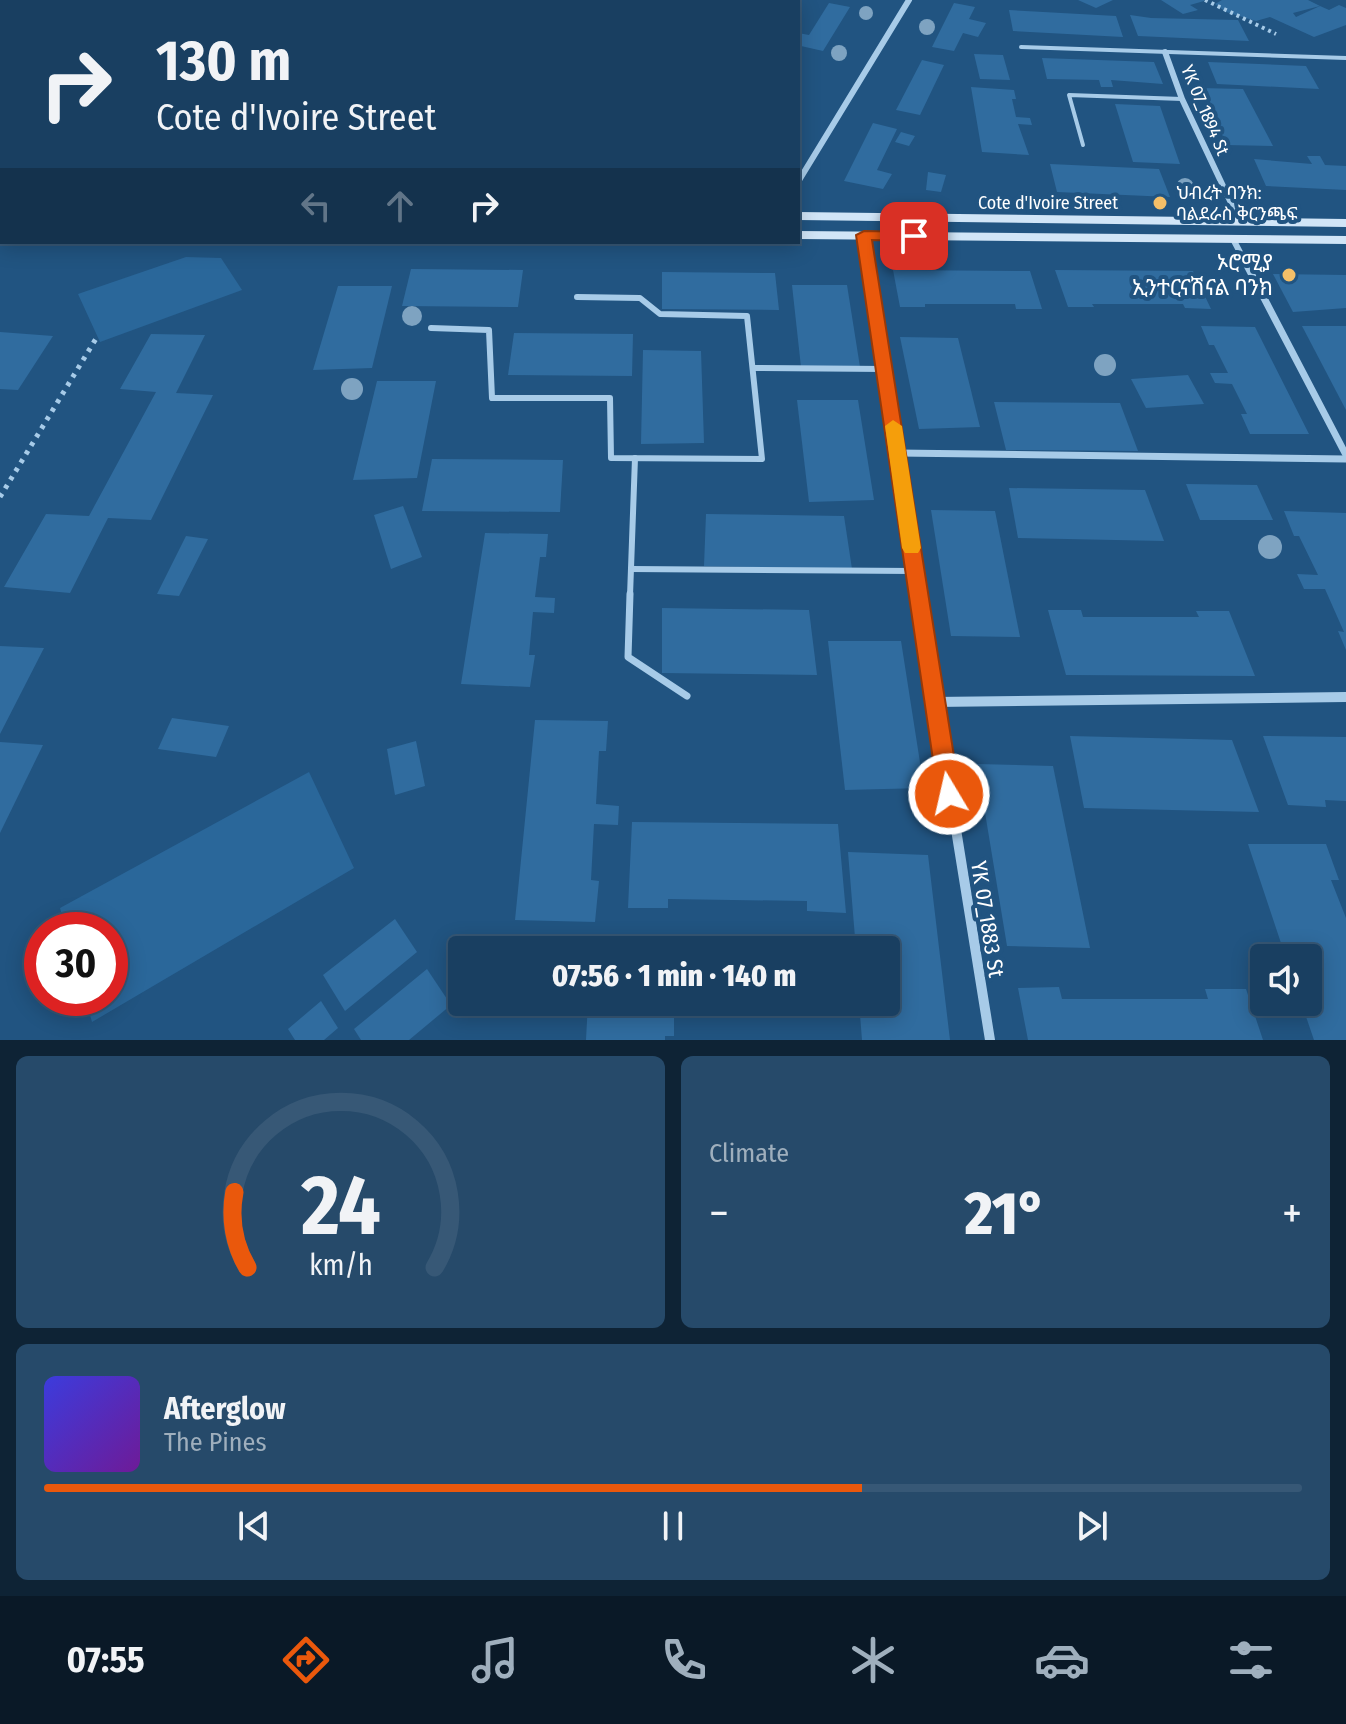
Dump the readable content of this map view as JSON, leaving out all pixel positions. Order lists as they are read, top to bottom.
{
  "streets": {
    "main road": ["Cote d'Ivoire Street"],
    "street": ["YK 07_1894 St", "YK 07_1883 St"]
  },
  "crossings": [
    ["YK 07_1894 St", "Cote d'Ivoire Street"],
    ["Cote d'Ivoire Street", "YK 07_1883 St"]
  ],
  "places": ["ህብረት ባንክ: ባልደራስ ቅርንጫፍ", "ኦሮሚያ ኢንተርናሽናል ባንክ"],
  "page": {
    "turn": ["130 m", "Cote d'Ivoire Street"],
    "limit": "30",
    "trip": "07:56 · 1 min · 140 m",
    "tile": "Climate",
    "heat": ["−", "21°", "+"],
    "song": ["Afterglow", "The Pines"],
    "tabs": "07:55",
    "gauge": ["24", "km/h"]
  }
}
